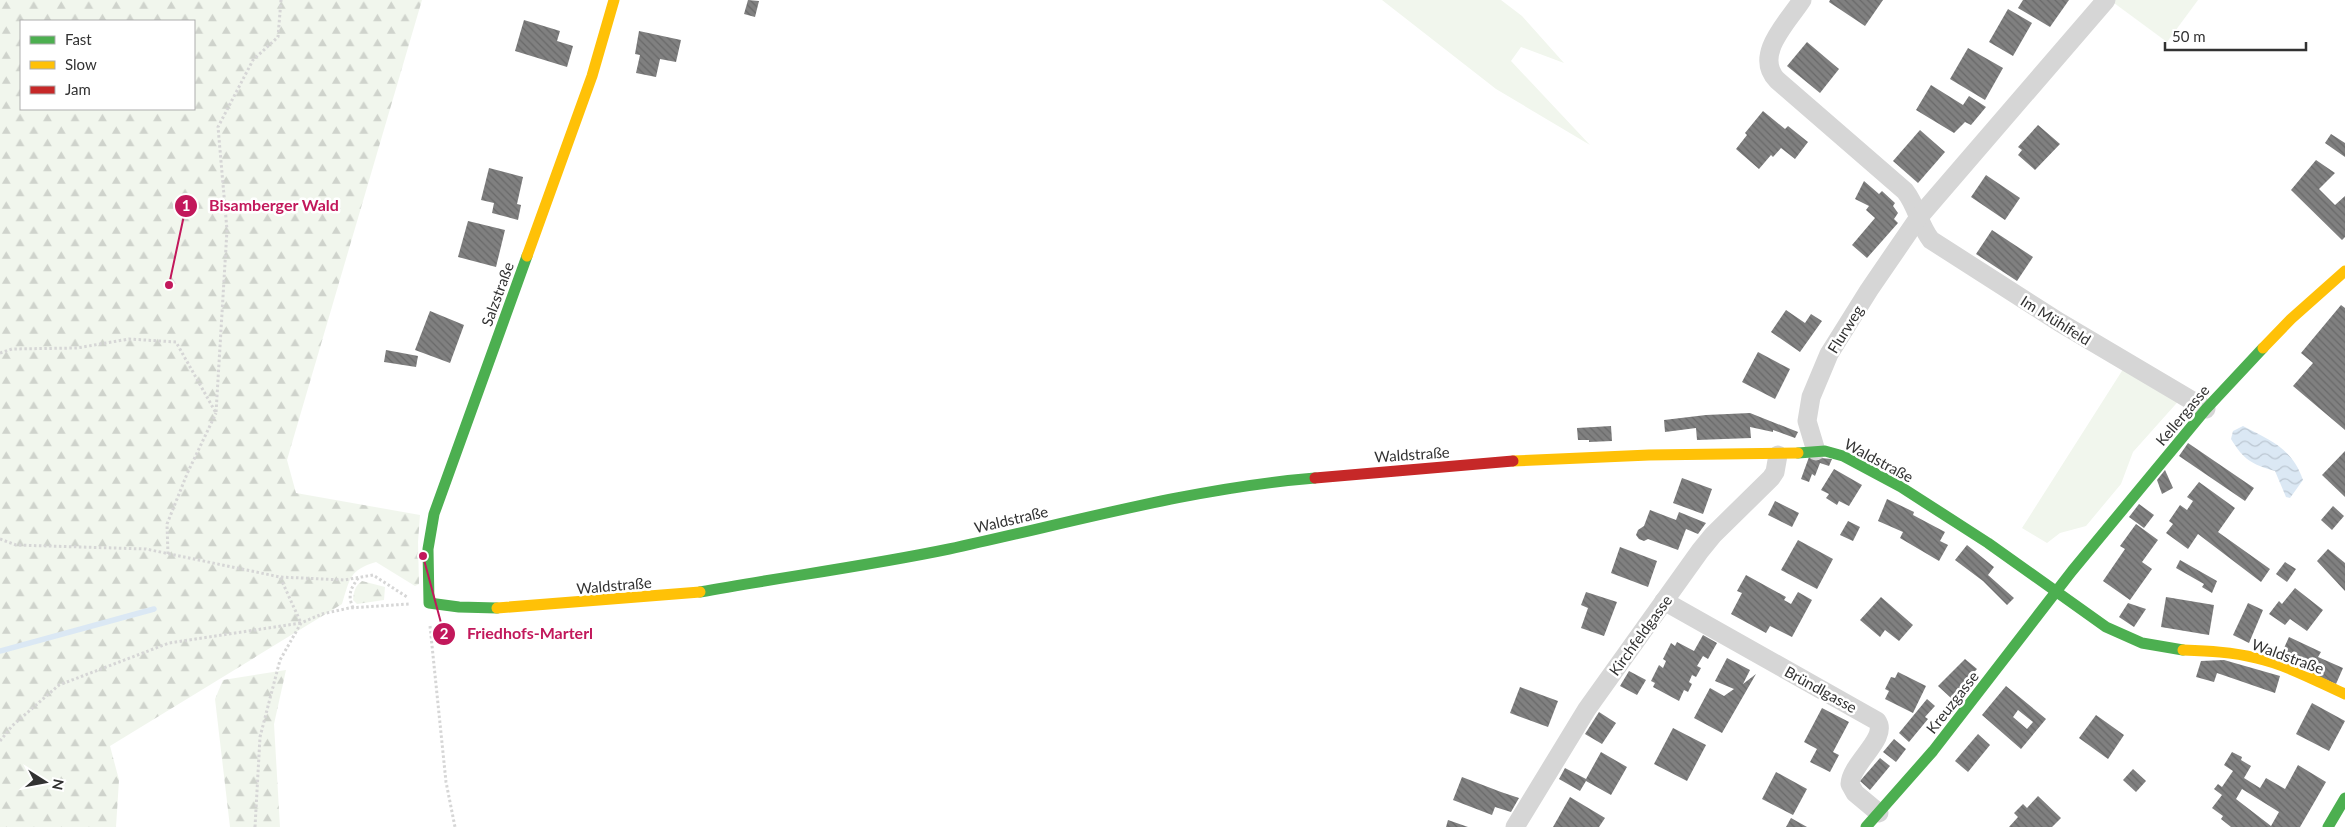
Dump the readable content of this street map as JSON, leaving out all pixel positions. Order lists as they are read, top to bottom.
{
  "streets": {
    "street": [
      "Salzstraße",
      "Im Mühlfeld",
      "Flurweg",
      "Kellergasse",
      "Waldstraße",
      "Kirchfeldgasse",
      "Bründlgasse",
      "Kreuzgasse"
    ]
  },
  "crossings": [
    ["Salzstraße", "Waldstraße"],
    ["Im Mühlfeld", "Flurweg"],
    ["Im Mühlfeld", "Kellergasse"],
    ["Flurweg", "Waldstraße"],
    ["Kellergasse", "Waldstraße"],
    ["Kellergasse", "Kreuzgasse"],
    ["Waldstraße", "Kirchfeldgasse"],
    ["Waldstraße", "Kreuzgasse"],
    ["Kirchfeldgasse", "Bründlgasse"],
    ["Bründlgasse", "Kreuzgasse"]
  ],
  "places": ["Bisamberger Wald", "Friedhofs-Marterl"],
  "legend": ["Fast", "Slow", "Jam"],
  "scale_bar": "50 m",
  "north": "right"
}
